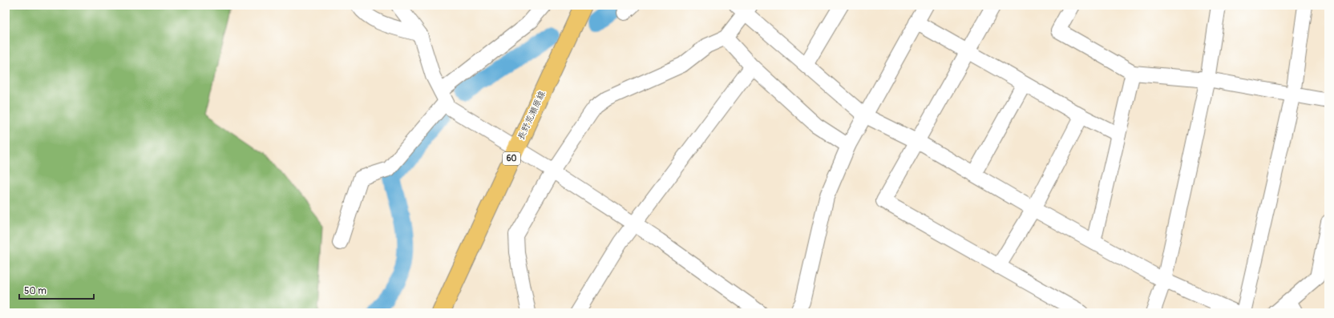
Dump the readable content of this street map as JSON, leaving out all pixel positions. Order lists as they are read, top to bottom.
{
  "streets": {
    "main road": ["長野荒瀬原線", "60"]
  },
  "scale_bar": "50 m"
}
